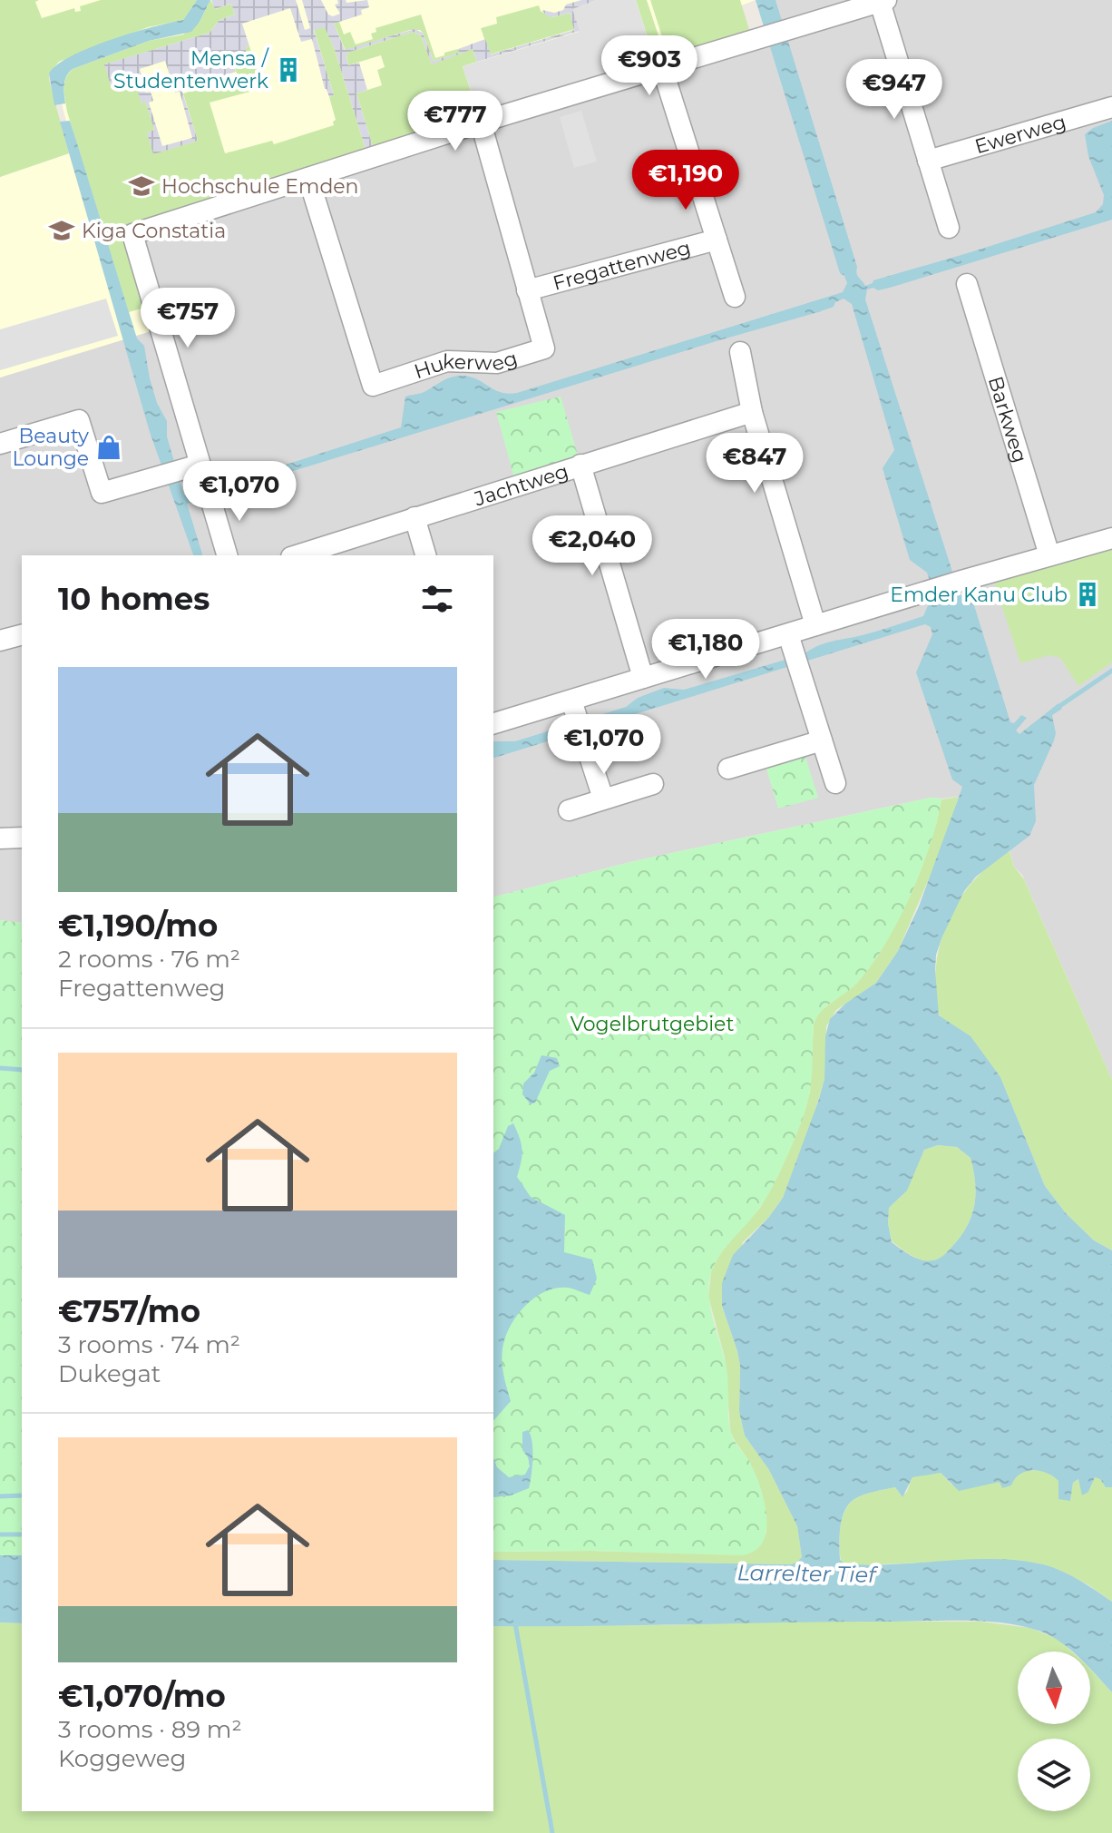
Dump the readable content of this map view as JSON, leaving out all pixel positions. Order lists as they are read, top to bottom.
{
  "streets": {
    "street": [
      "Ewerweg",
      "Fregattenweg",
      "Hukerweg",
      "Barkweg",
      "Jachtweg"
    ]
  },
  "crossings": [
    ["Fregattenweg", "Hukerweg"]
  ],
  "water": ["Larrelter Tief"],
  "parks": ["Vogelbrutgebiet"],
  "places": {
    "building": ["Mensa / Studentenwerk", "Emder Kanu Club"],
    "school or university": ["Hochschule Emden", "Kiga Constatia"],
    "shop": ["Beauty Lounge"]
  },
  "north": "bottom",
  "page": {
    "price": [
      "€903",
      "€947",
      "€777",
      "€1,190",
      "€757",
      "€847",
      "€1,070",
      "€2,040",
      "€1,180",
      "€1,070"
    ],
    "heading": "10 homes",
    "list": [
      {
        "name": "€1,190/mo",
        "note": "2 rooms · 76 m² · Fregattenweg"
      },
      {
        "name": "€757/mo",
        "note": "3 rooms · 74 m² · Dukegat"
      },
      {
        "name": "€1,070/mo",
        "note": "3 rooms · 89 m² · Koggeweg"
      }
    ]
  }
}
